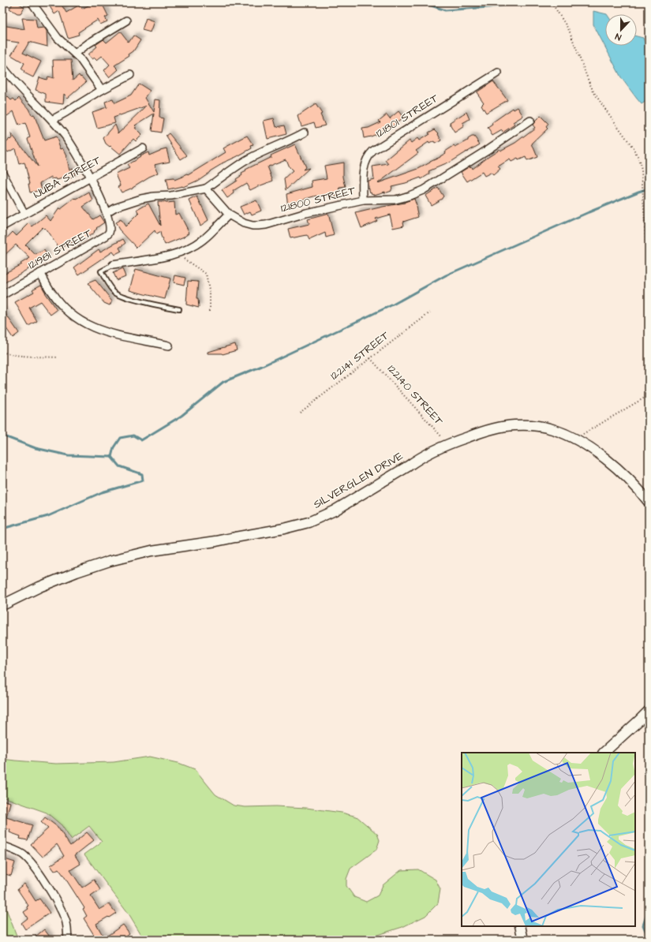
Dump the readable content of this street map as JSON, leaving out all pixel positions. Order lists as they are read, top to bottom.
{
  "streets": {
    "street": [
      "121801 STREET",
      "IJUBA STREET",
      "121800 STREET",
      "121981 STREET",
      "SILVERGLEN DRIVE"
    ],
    "path": ["122141 STREET", "122140 STREET"]
  },
  "crossings": [
    ["121801 STREET", "121800 STREET"],
    ["IJUBA STREET", "121981 STREET"],
    ["122141 STREET", "122140 STREET"],
    ["122140 STREET", "SILVERGLEN DRIVE"]
  ],
  "north": "bottom"
}
